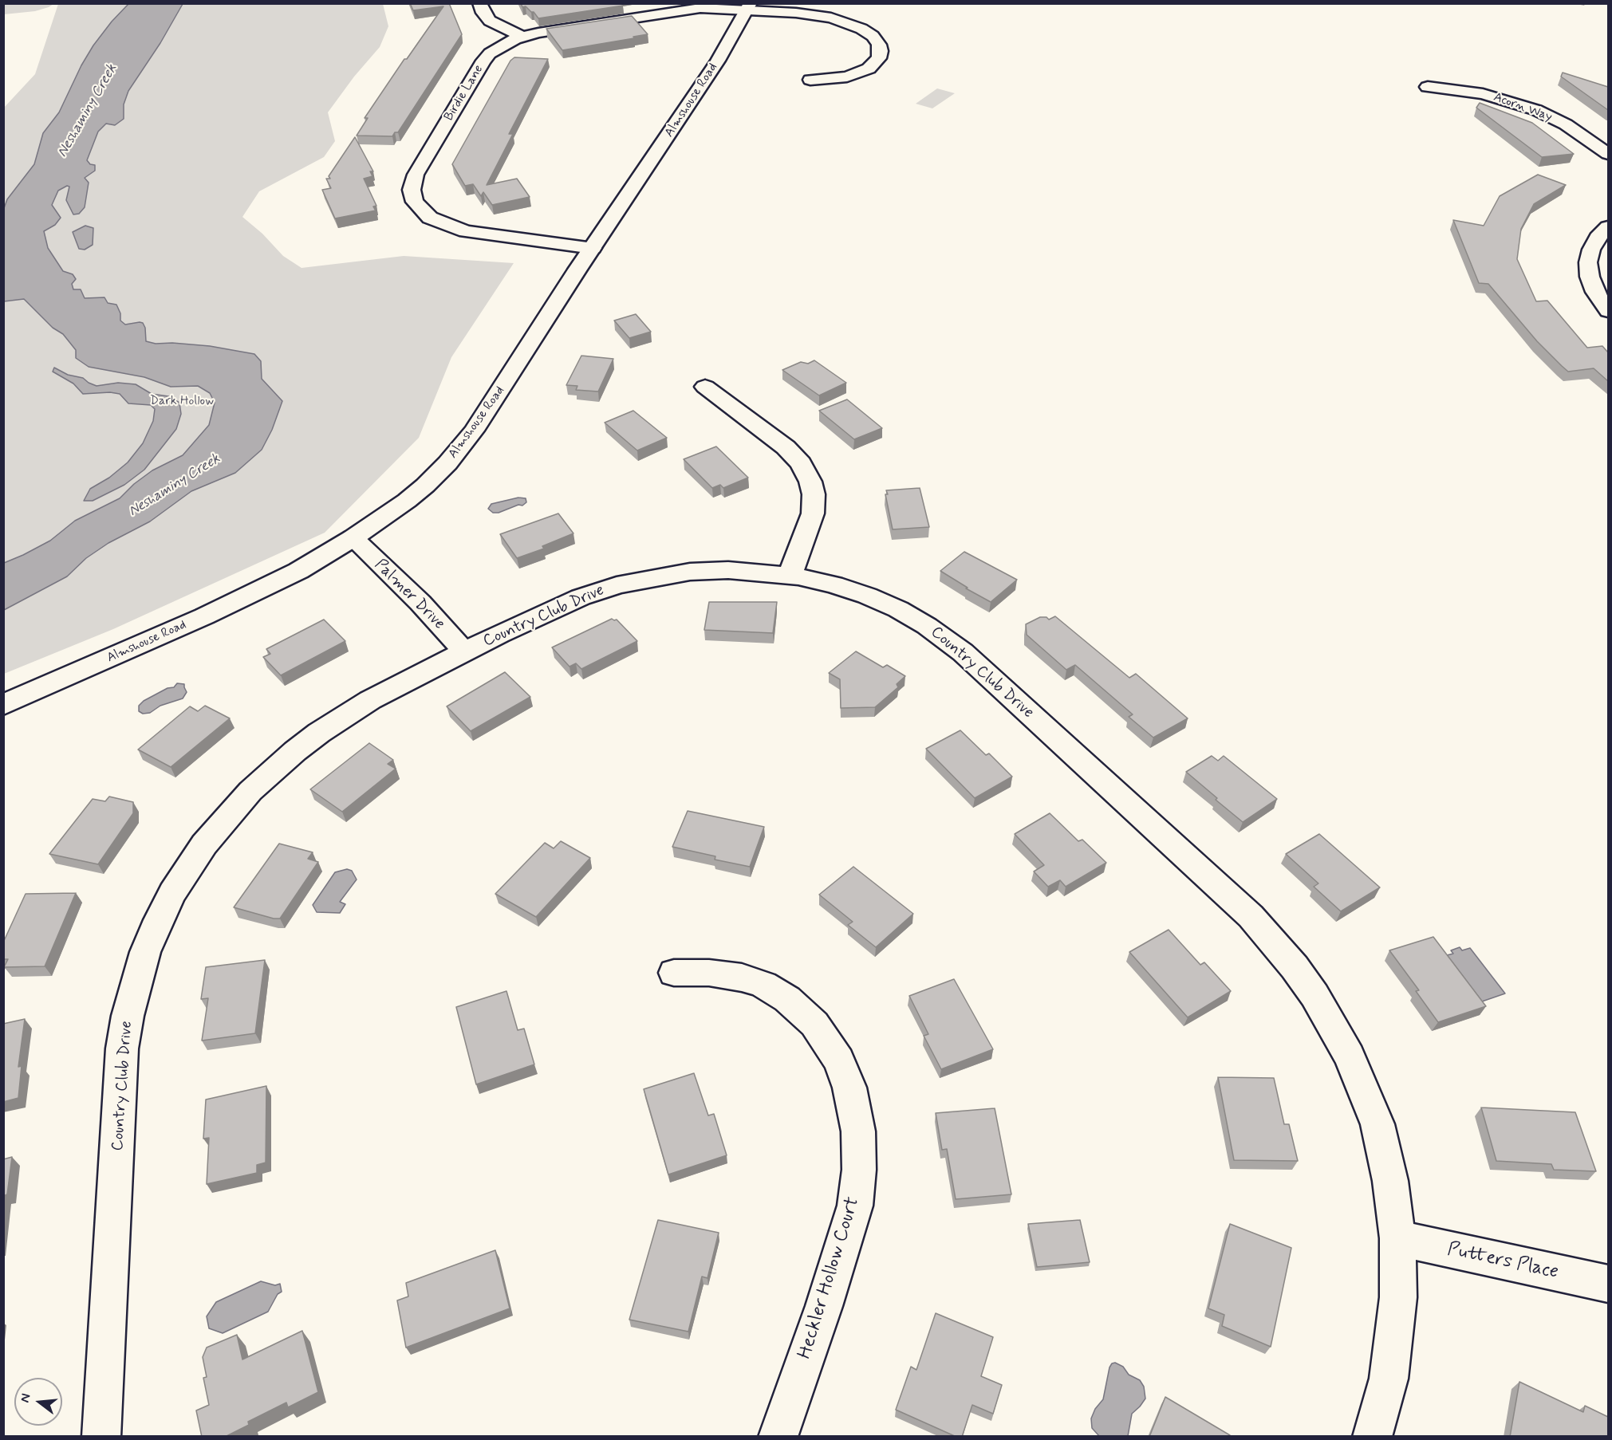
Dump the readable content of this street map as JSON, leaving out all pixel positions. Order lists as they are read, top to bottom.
{
  "streets": {
    "street": [
      "Birdie Lane",
      "Almshouse Road",
      "Acorn Way",
      "Palmer Drive",
      "Country Club Drive",
      "Putters Place",
      "Heckler Hollow Court"
    ]
  },
  "crossings": [
    ["Birdie Lane", "Almshouse Road"],
    ["Almshouse Road", "Palmer Drive"],
    ["Palmer Drive", "Country Club Drive"],
    ["Country Club Drive", "Putters Place"]
  ],
  "water": ["Neshaminy Creek"],
  "parks": ["Dark Hollow"],
  "north": "left"
}
